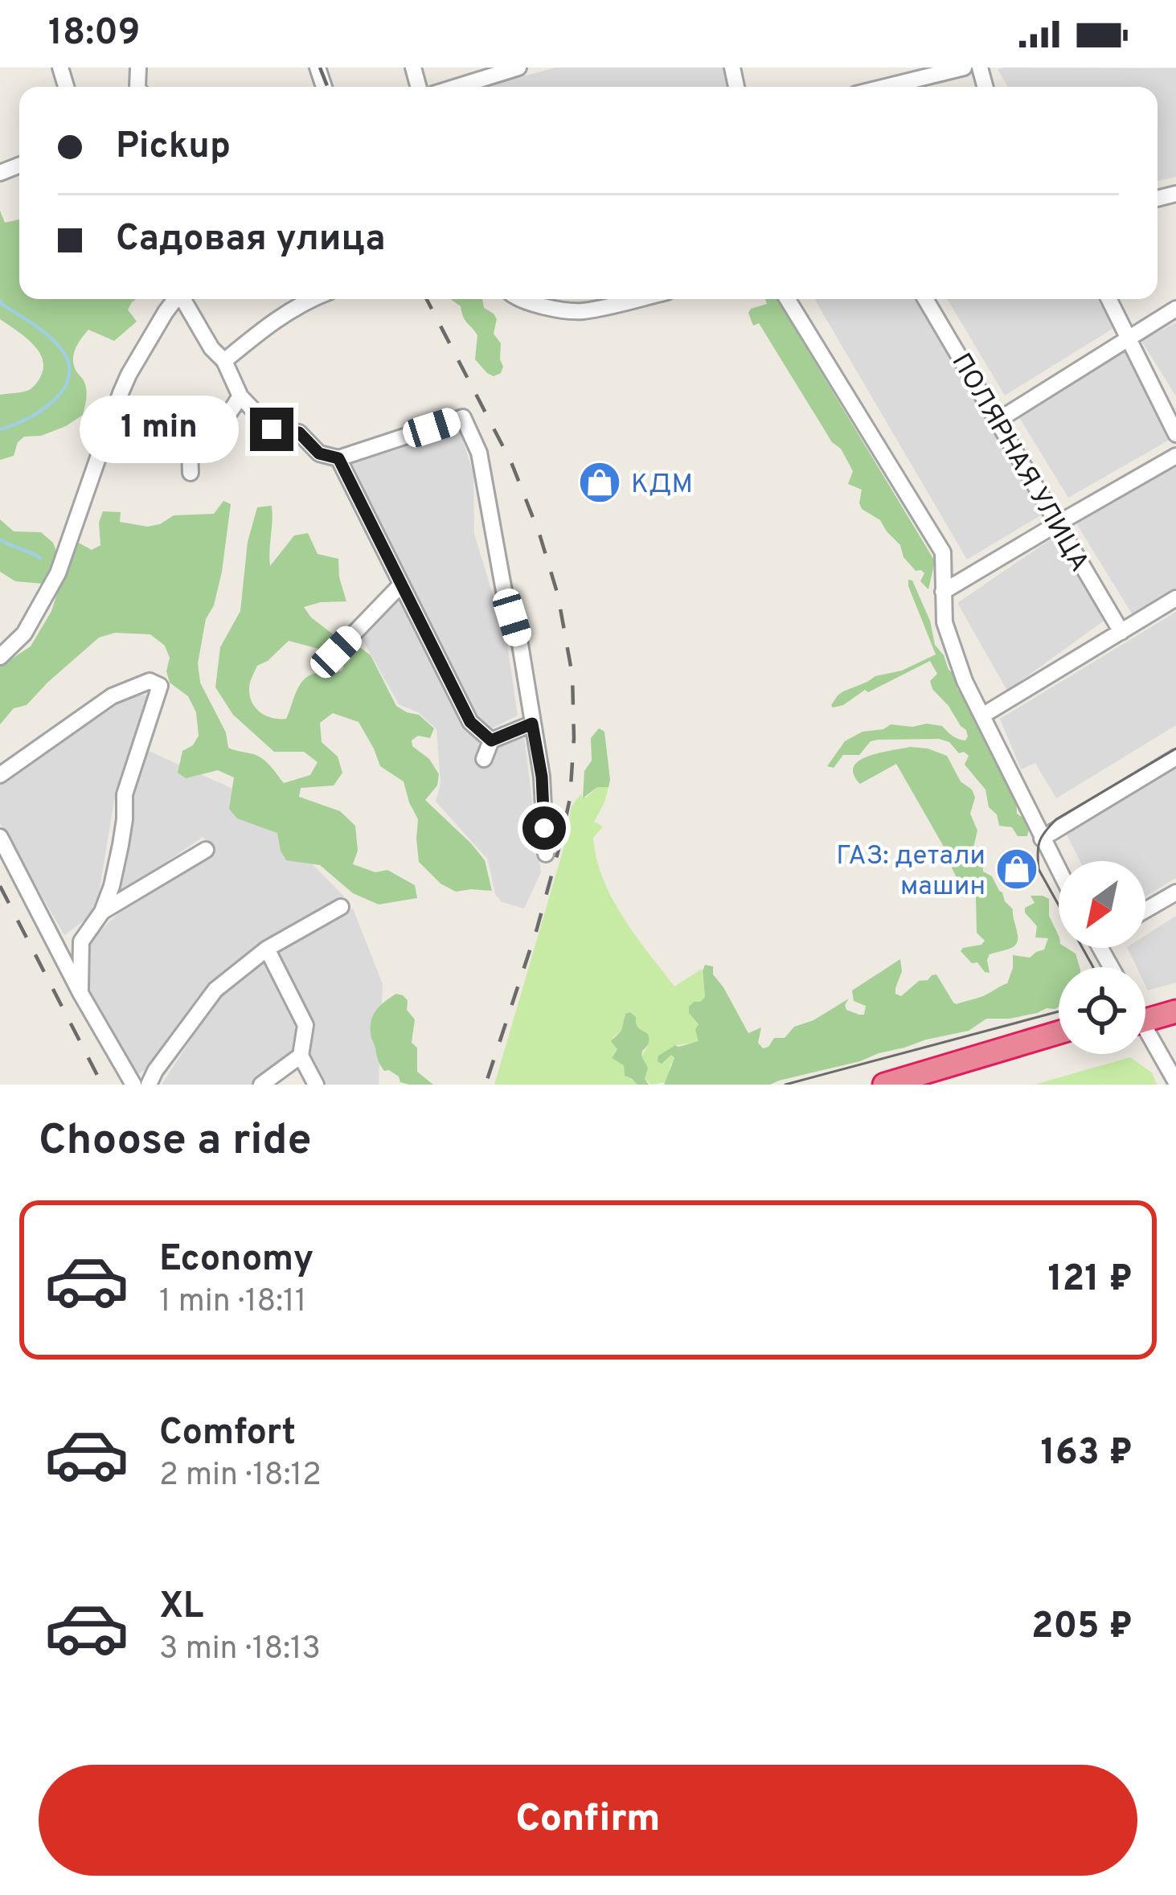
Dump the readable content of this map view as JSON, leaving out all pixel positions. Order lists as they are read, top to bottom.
{
  "streets": {
    "street": ["ПОЛЯРНАЯ УЛИЦА"]
  },
  "places": {
    "shop": ["КДМ", "ГАЗ: детали машин"]
  },
  "north": "bottom left",
  "page": {
    "status": "18:09",
    "banner": ["Pickup", "Садовая улица"],
    "bubble": "1 min",
    "heading": "Choose a ride",
    "list": [
      {
        "name": "Economy",
        "note": "1 min · 18:11",
        "value": "121 ₽"
      },
      {
        "name": "Comfort",
        "note": "2 min · 18:12",
        "value": "163 ₽"
      },
      {
        "name": "XL",
        "note": "3 min · 18:13",
        "value": "205 ₽"
      }
    ],
    "buttons": "Confirm"
  }
}
